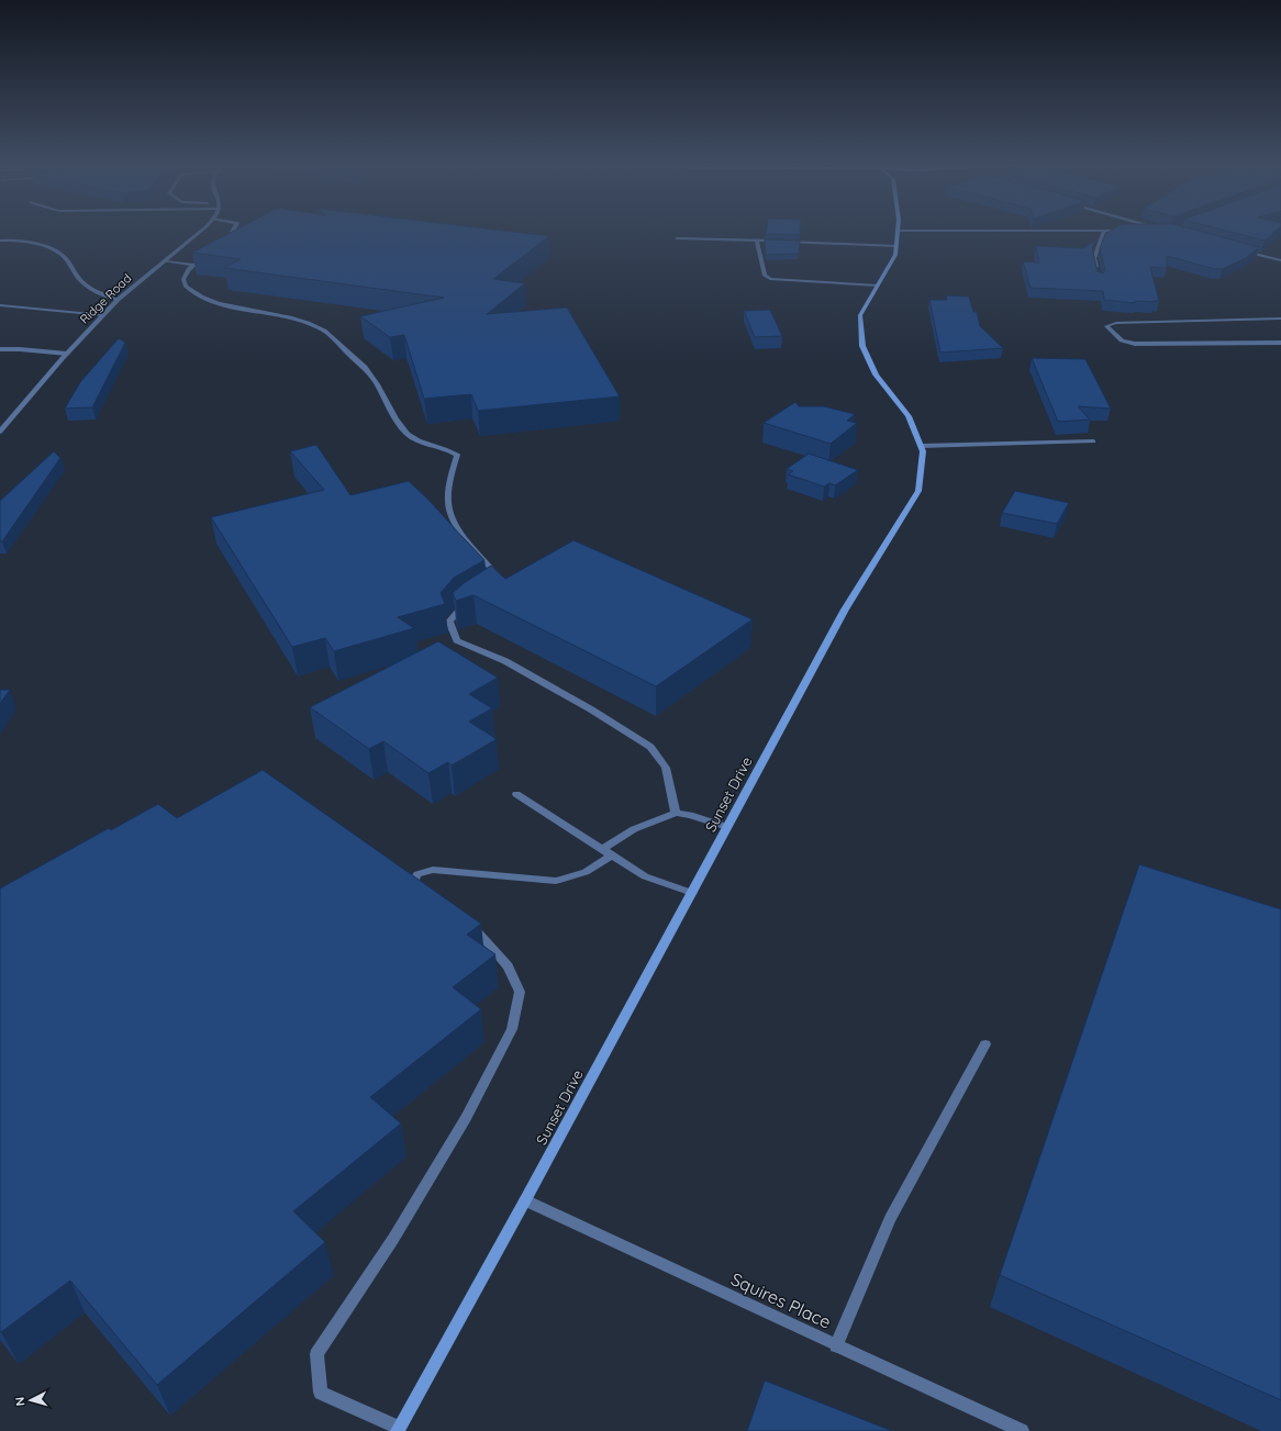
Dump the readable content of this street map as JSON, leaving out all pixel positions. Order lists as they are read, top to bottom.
{
  "streets": {
    "main road": ["Sunset Drive"],
    "street": ["Ridge Road", "Squires Place"]
  },
  "crossings": [
    ["Sunset Drive", "Squires Place"]
  ],
  "north": "left"
}
